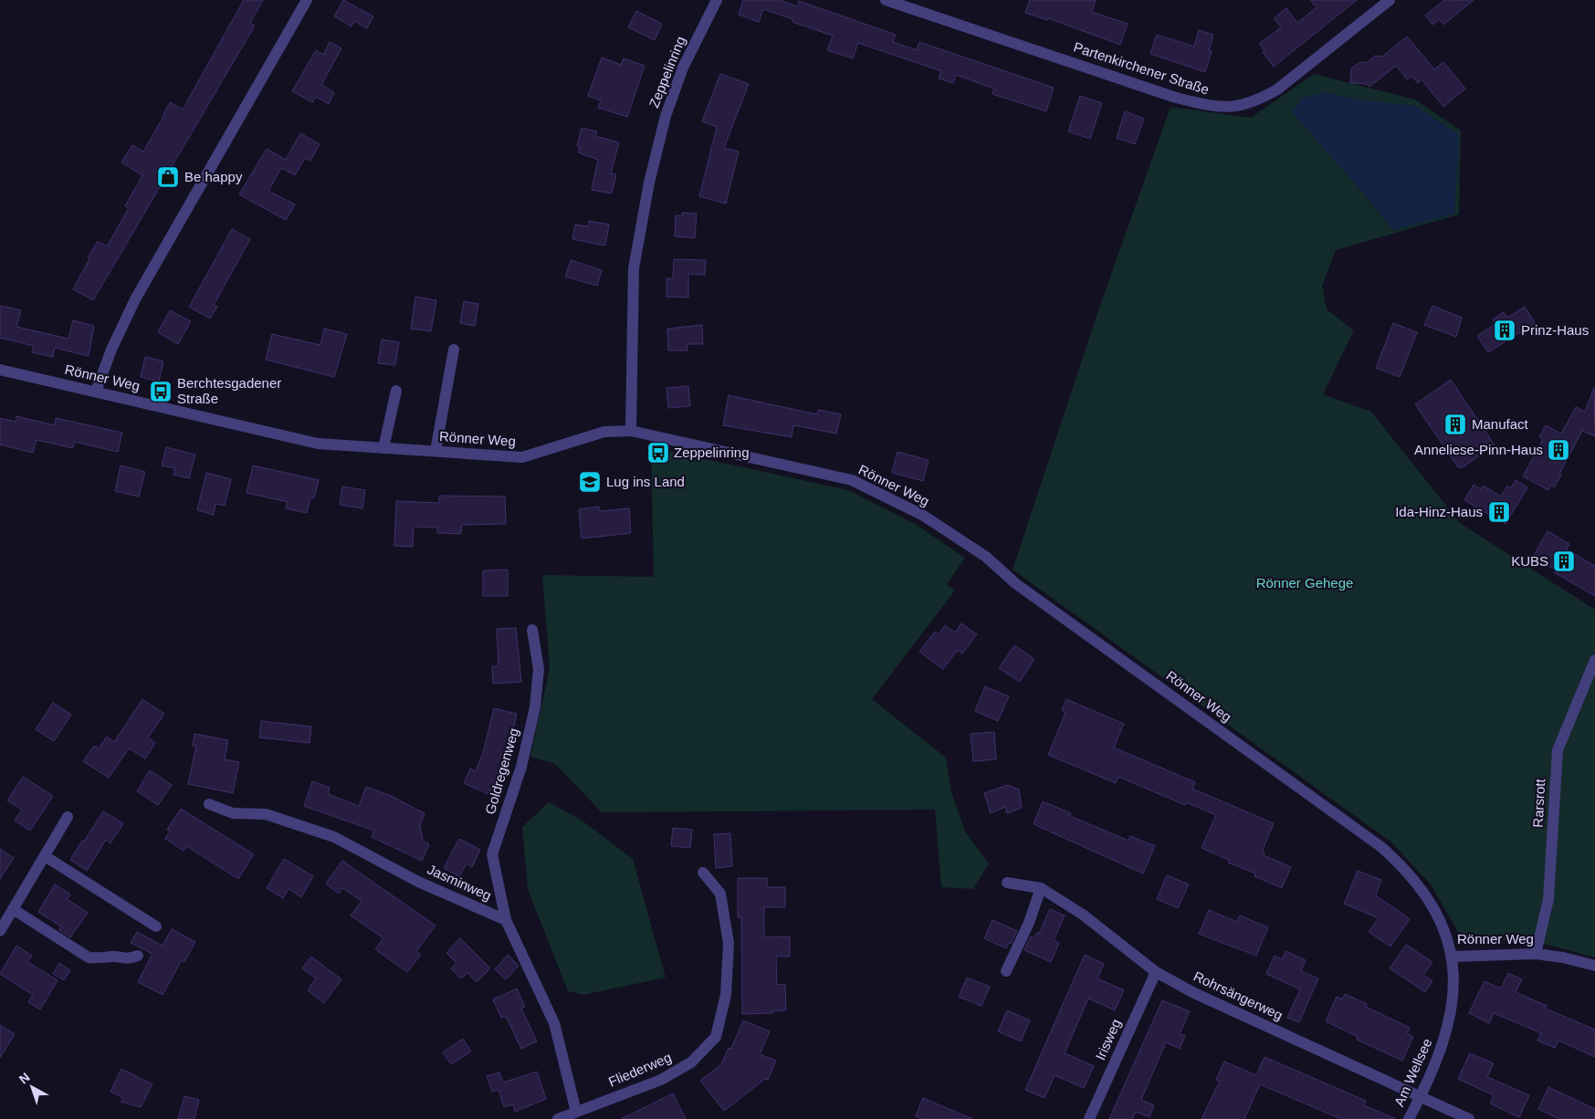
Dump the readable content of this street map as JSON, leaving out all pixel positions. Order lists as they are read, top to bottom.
{
  "streets": {
    "street": [
      "Partenkirchener Straße",
      "Zeppelinring",
      "Rönner Weg",
      "Goldregenweg",
      "Rarsrott",
      "Jasminweg",
      "Rohrsängerweg",
      "Irisweg",
      "Fliederweg",
      "Am Wellsee"
    ]
  },
  "crossings": [
    ["Zeppelinring", "Rönner Weg"],
    ["Rönner Weg", "Rarsrott"],
    ["Rönner Weg", "Am Wellsee"],
    ["Goldregenweg", "Jasminweg"],
    ["Rohrsängerweg", "Irisweg"],
    ["Rohrsängerweg", "Am Wellsee"]
  ],
  "parks": ["Rönner Gehege"],
  "places": {
    "shop": ["Be happy"],
    "building": [
      "Prinz-Haus",
      "Manufact",
      "Anneliese-Pinn-Haus",
      "Ida-Hinz-Haus",
      "KUBS"
    ],
    "bus stop": ["Berchtesgadener Straße", "Zeppelinring"],
    "school or university": ["Lug ins Land"]
  },
  "north": "top left"
}
